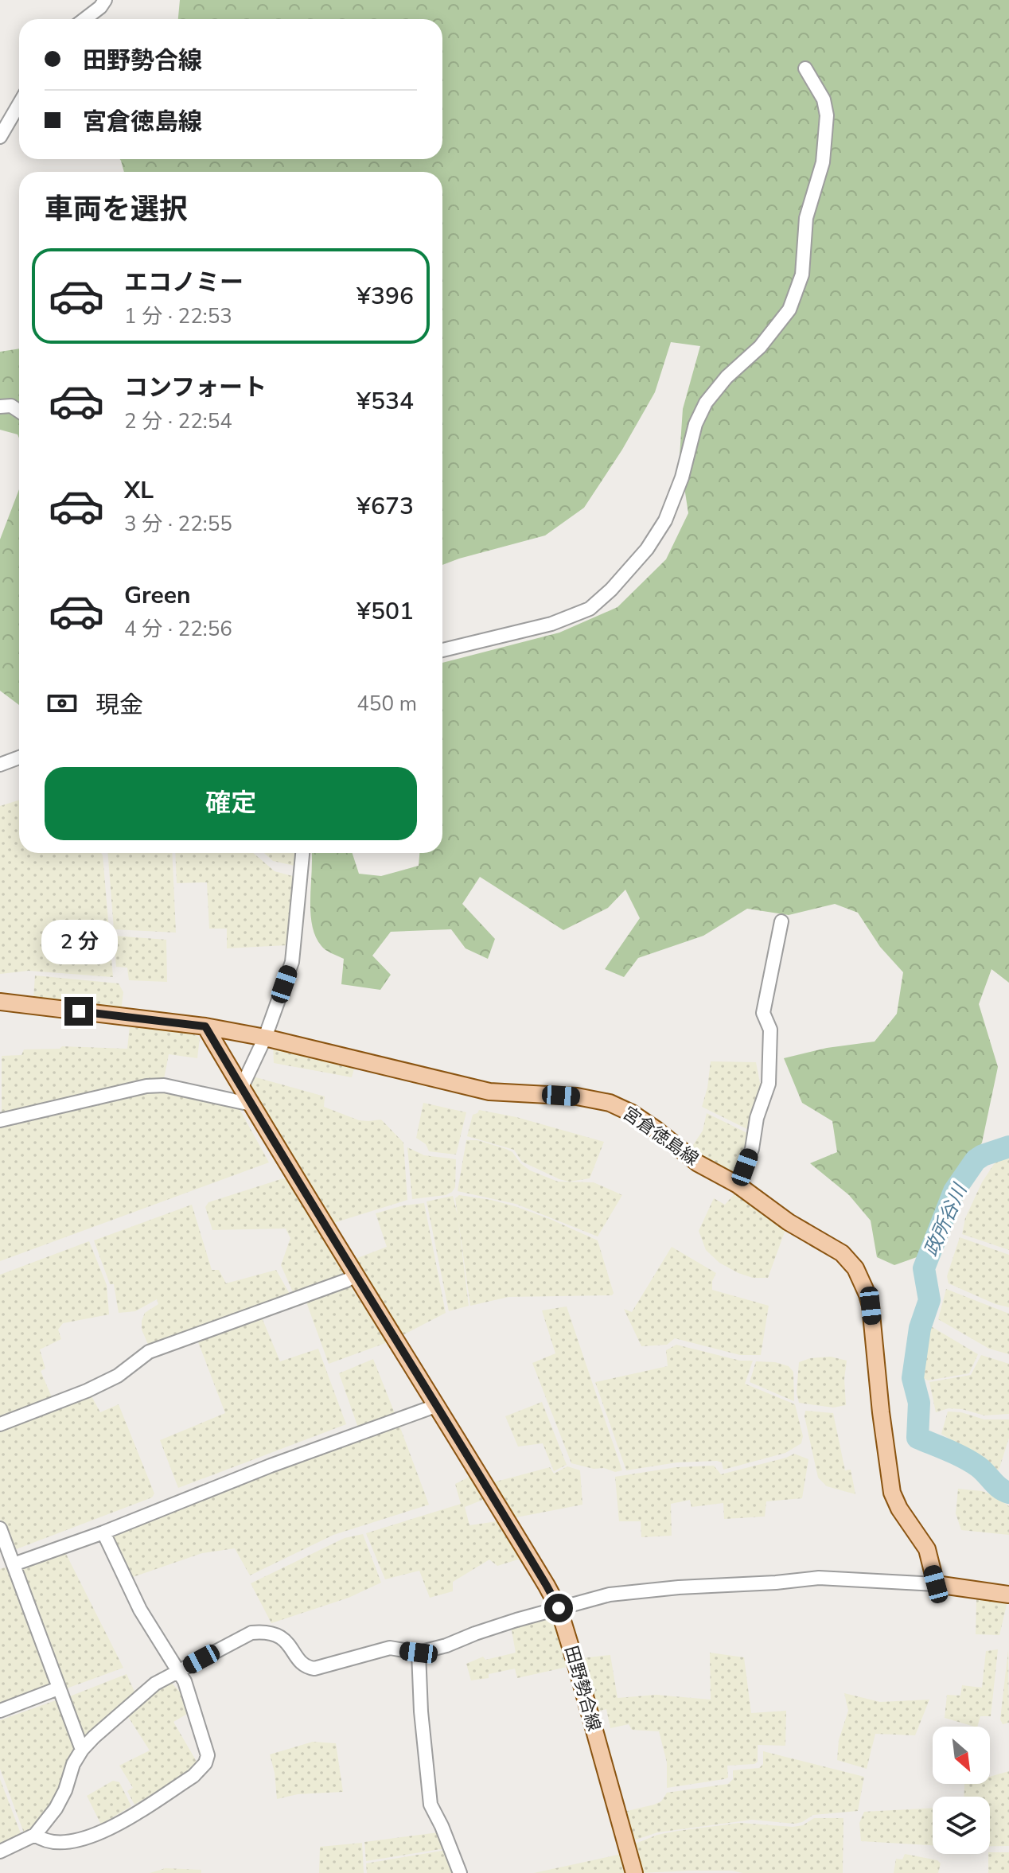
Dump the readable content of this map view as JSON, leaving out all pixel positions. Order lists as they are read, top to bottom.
{
  "streets": {
    "main road": ["宮倉徳島線", "田野勢合線"]
  },
  "crossings": [
    ["宮倉徳島線", "田野勢合線"]
  ],
  "water": ["政所谷川"],
  "north": "bottom right",
  "page": {
    "banner": ["田野勢合線", "宮倉徳島線"],
    "heading": "車両を選択",
    "list": [
      {
        "name": "エコノミー",
        "note": "1 分 · 22:53",
        "value": "¥396"
      },
      {
        "name": "コンフォート",
        "note": "2 分 · 22:54",
        "value": "¥534"
      },
      {
        "name": "XL",
        "note": "3 分 · 22:55",
        "value": "¥673"
      },
      {
        "name": "Green",
        "note": "4 分 · 22:56",
        "value": "¥501"
      }
    ],
    "pay": ["現金", "450 m"],
    "buttons": "確定",
    "bubble": "2 分"
  }
}
